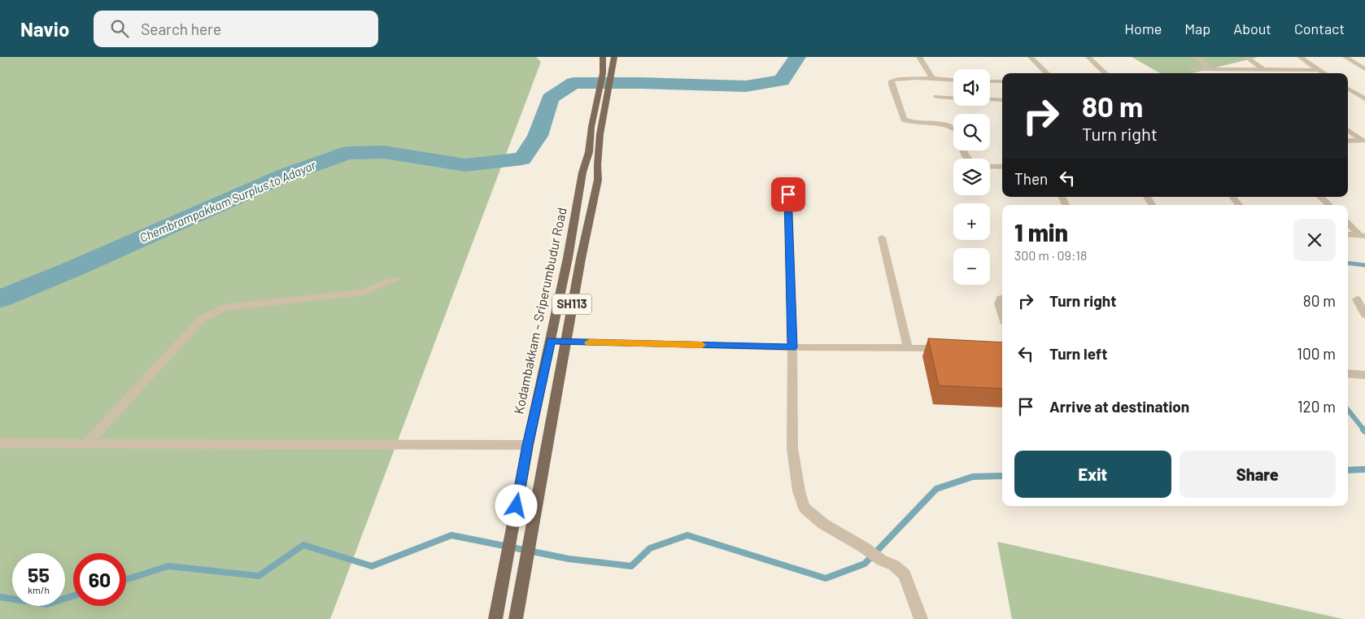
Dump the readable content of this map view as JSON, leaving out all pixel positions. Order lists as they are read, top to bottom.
{
  "streets": {
    "main road": ["SH113", "Kodambakkam – Sriperumbudur Road"]
  },
  "water": ["Chembrampakkam Surplus to Adayar"],
  "page": {
    "header": "Navio",
    "search": "Search here",
    "nav": [
      "Home",
      "Map",
      "About",
      "Contact"
    ],
    "map_buttons": ["+", "−"],
    "turn": ["80 m", "Turn right"],
    "then": "Then",
    "heading": ["1 min", "300 m · 09:18"],
    "list": [
      {
        "name": "Turn right",
        "value": "80 m"
      },
      {
        "name": "Turn left",
        "value": "100 m"
      },
      {
        "name": "Arrive at destination",
        "value": "120 m"
      }
    ],
    "buttons": ["Exit", "Share"],
    "speed": "55 km/h",
    "limit": "60"
  }
}
